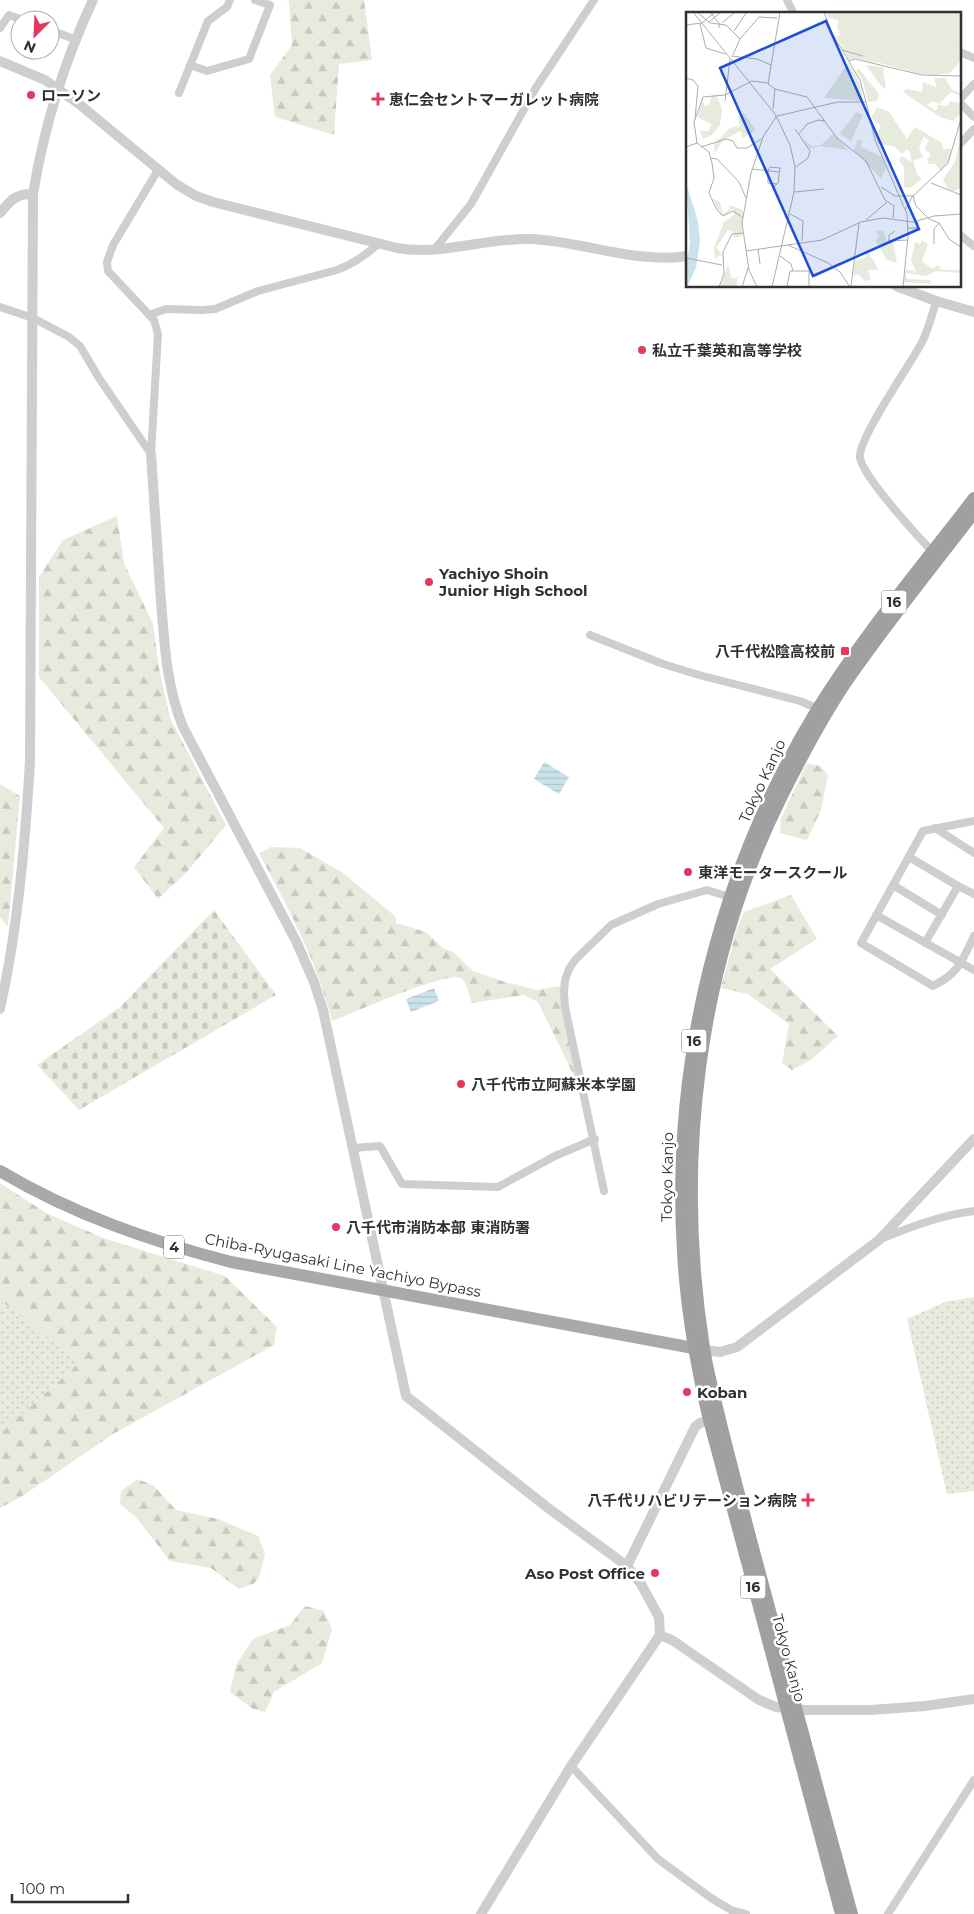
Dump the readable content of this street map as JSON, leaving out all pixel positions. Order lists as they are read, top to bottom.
{
  "streets": {
    "highway": ["16", "Tokyo Kanjo"],
    "main road": ["4", "Chiba-Ryugasaki Line Yachiyo Bypass"]
  },
  "crossings": [
    ["Tokyo Kanjo", "Chiba-Ryugasaki Line Yachiyo Bypass"]
  ],
  "places": {
    "other": [
      "ローソン",
      "私立千葉英和高等学校",
      "Yachiyo Shoin Junior High School",
      "東洋モータースクール",
      "八千代市立阿蘇米本学園",
      "八千代市消防本部 東消防署",
      "Koban",
      "Aso Post Office"
    ],
    "health": ["恵仁会セントマーガレット病院", "八千代リハビリテーション病院"],
    "transit": ["八千代松陰高校前"]
  },
  "scale_bar": "100 m",
  "north": "bottom left"
}
